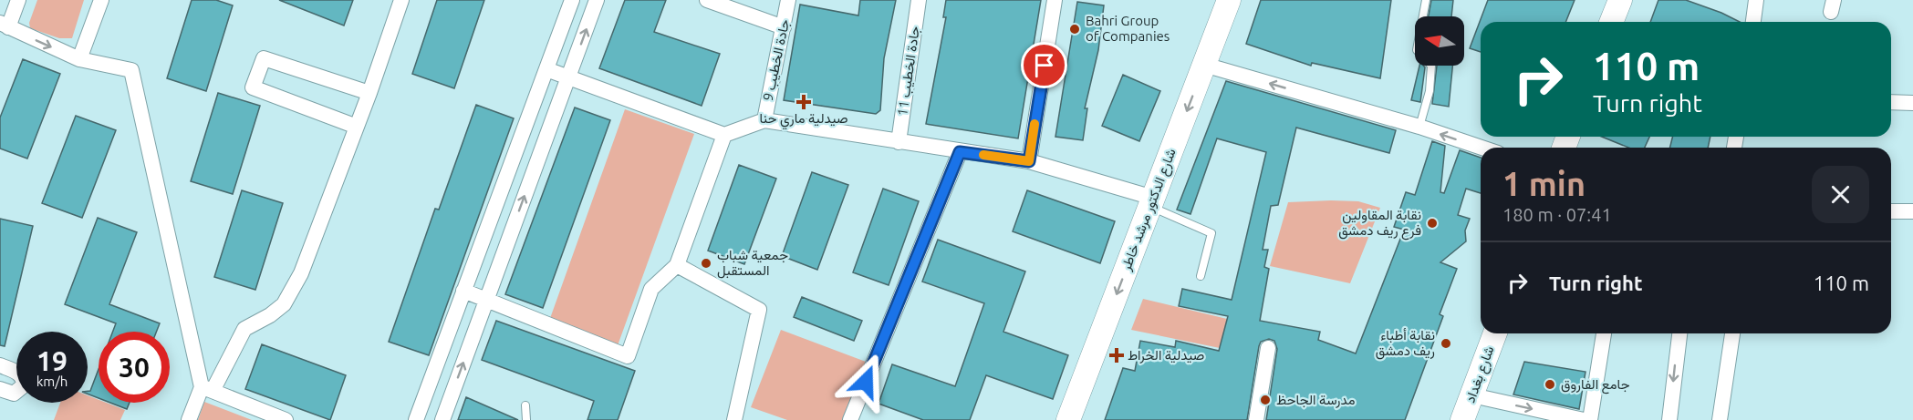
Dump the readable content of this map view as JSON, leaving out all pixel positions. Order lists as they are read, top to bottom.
{
  "streets": {
    "main road": ["شارع الدكتور مرشد خاطر", "شارع بغداد"],
    "street": ["جادة الخطيب 9", "جادة الخطيب 11"]
  },
  "one_way": ["شارع الدكتور مرشد خاطر"],
  "places": {
    "other": [
      "Bahri Group of Companies",
      "نقابة المقاولين فرع ريف دمشق",
      "جمعية شباب المستقبل",
      "نقابة أطباء ريف دمشق",
      "جامع الفاروق",
      "مدرسة الجاحظ"
    ],
    "health": ["صيدلية ماري حنا", "صيدلية الخراط"]
  },
  "north": "left",
  "page": {
    "turn": ["110 m", "Turn right"],
    "heading": ["1 min", "180 m · 07:41"],
    "list": [
      {
        "name": "Turn right",
        "value": "110 m"
      }
    ],
    "speed": "19 km/h",
    "limit": "30"
  }
}
